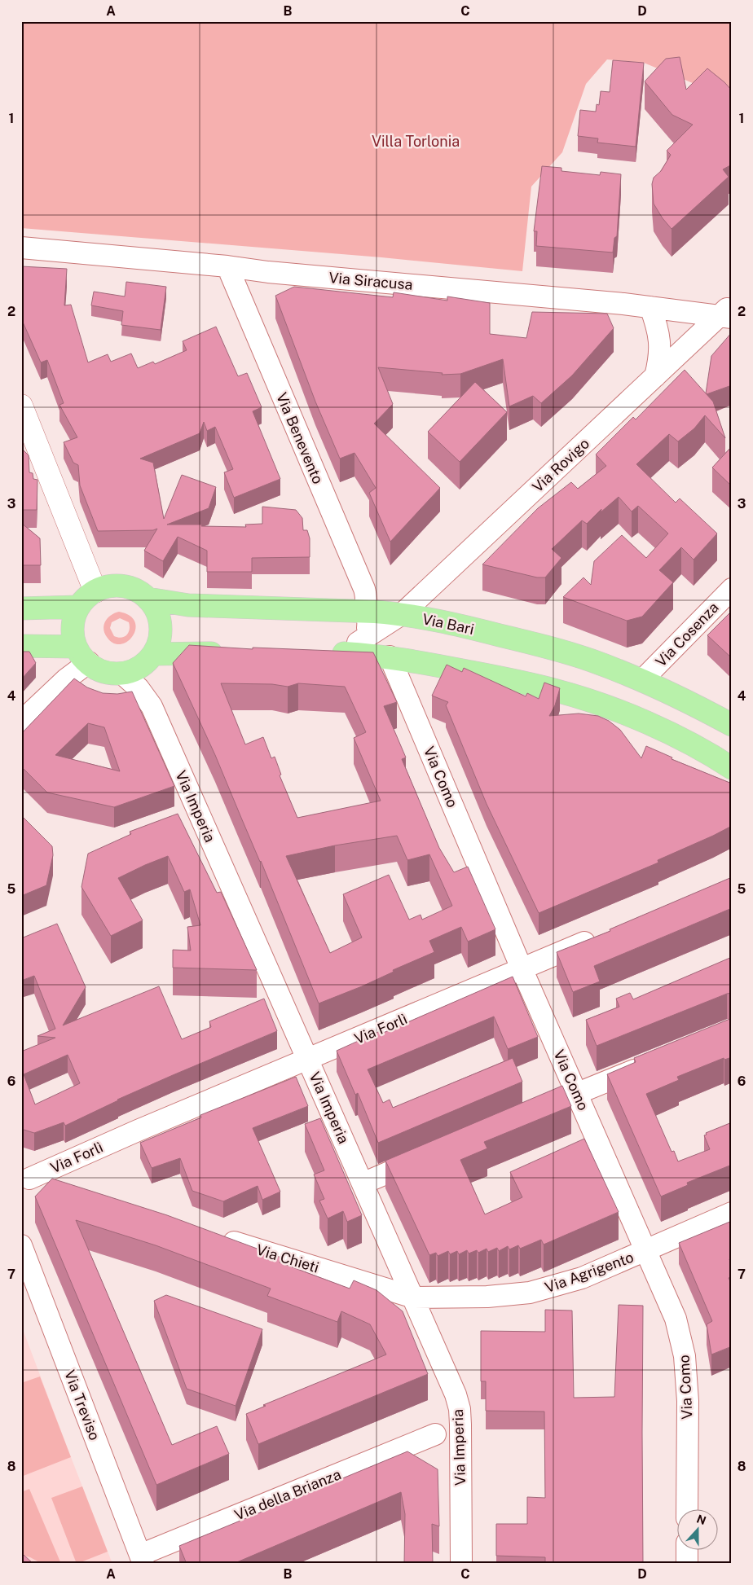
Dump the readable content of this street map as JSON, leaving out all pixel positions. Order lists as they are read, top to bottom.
{
  "streets": {
    "main road": ["Via Bari"],
    "street": [
      "Via Siracusa",
      "Via Benevento",
      "Via Rovigo",
      "Via Cosenza",
      "Via Como",
      "Via Imperia",
      "Via Forlì",
      "Via Chieti",
      "Via Agrigento",
      "Via Treviso",
      "Via della Brianza"
    ]
  },
  "crossings": [
    ["Via Siracusa", "Via Benevento"],
    ["Via Siracusa", "Via Rovigo"],
    ["Via Benevento", "Via Rovigo"],
    ["Via Benevento", "Via Bari"],
    ["Via Rovigo", "Via Bari"],
    ["Via Bari", "Via Cosenza"],
    ["Via Bari", "Via Imperia"],
    ["Via Como", "Via Forlì"],
    ["Via Como", "Via Agrigento"],
    ["Via Imperia", "Via Forlì"],
    ["Via Imperia", "Via Chieti"],
    ["Via Imperia", "Via Agrigento"],
    ["Via Chieti", "Via Agrigento"],
    ["Via Treviso", "Via della Brianza"]
  ],
  "parks": ["Villa Torlonia"],
  "north": "top",
  "grid": {
    "columns": [
      "A",
      "B",
      "C",
      "D"
    ],
    "rows": [
      "1",
      "2",
      "3",
      "4",
      "5",
      "6",
      "7",
      "8"
    ]
  }
}
